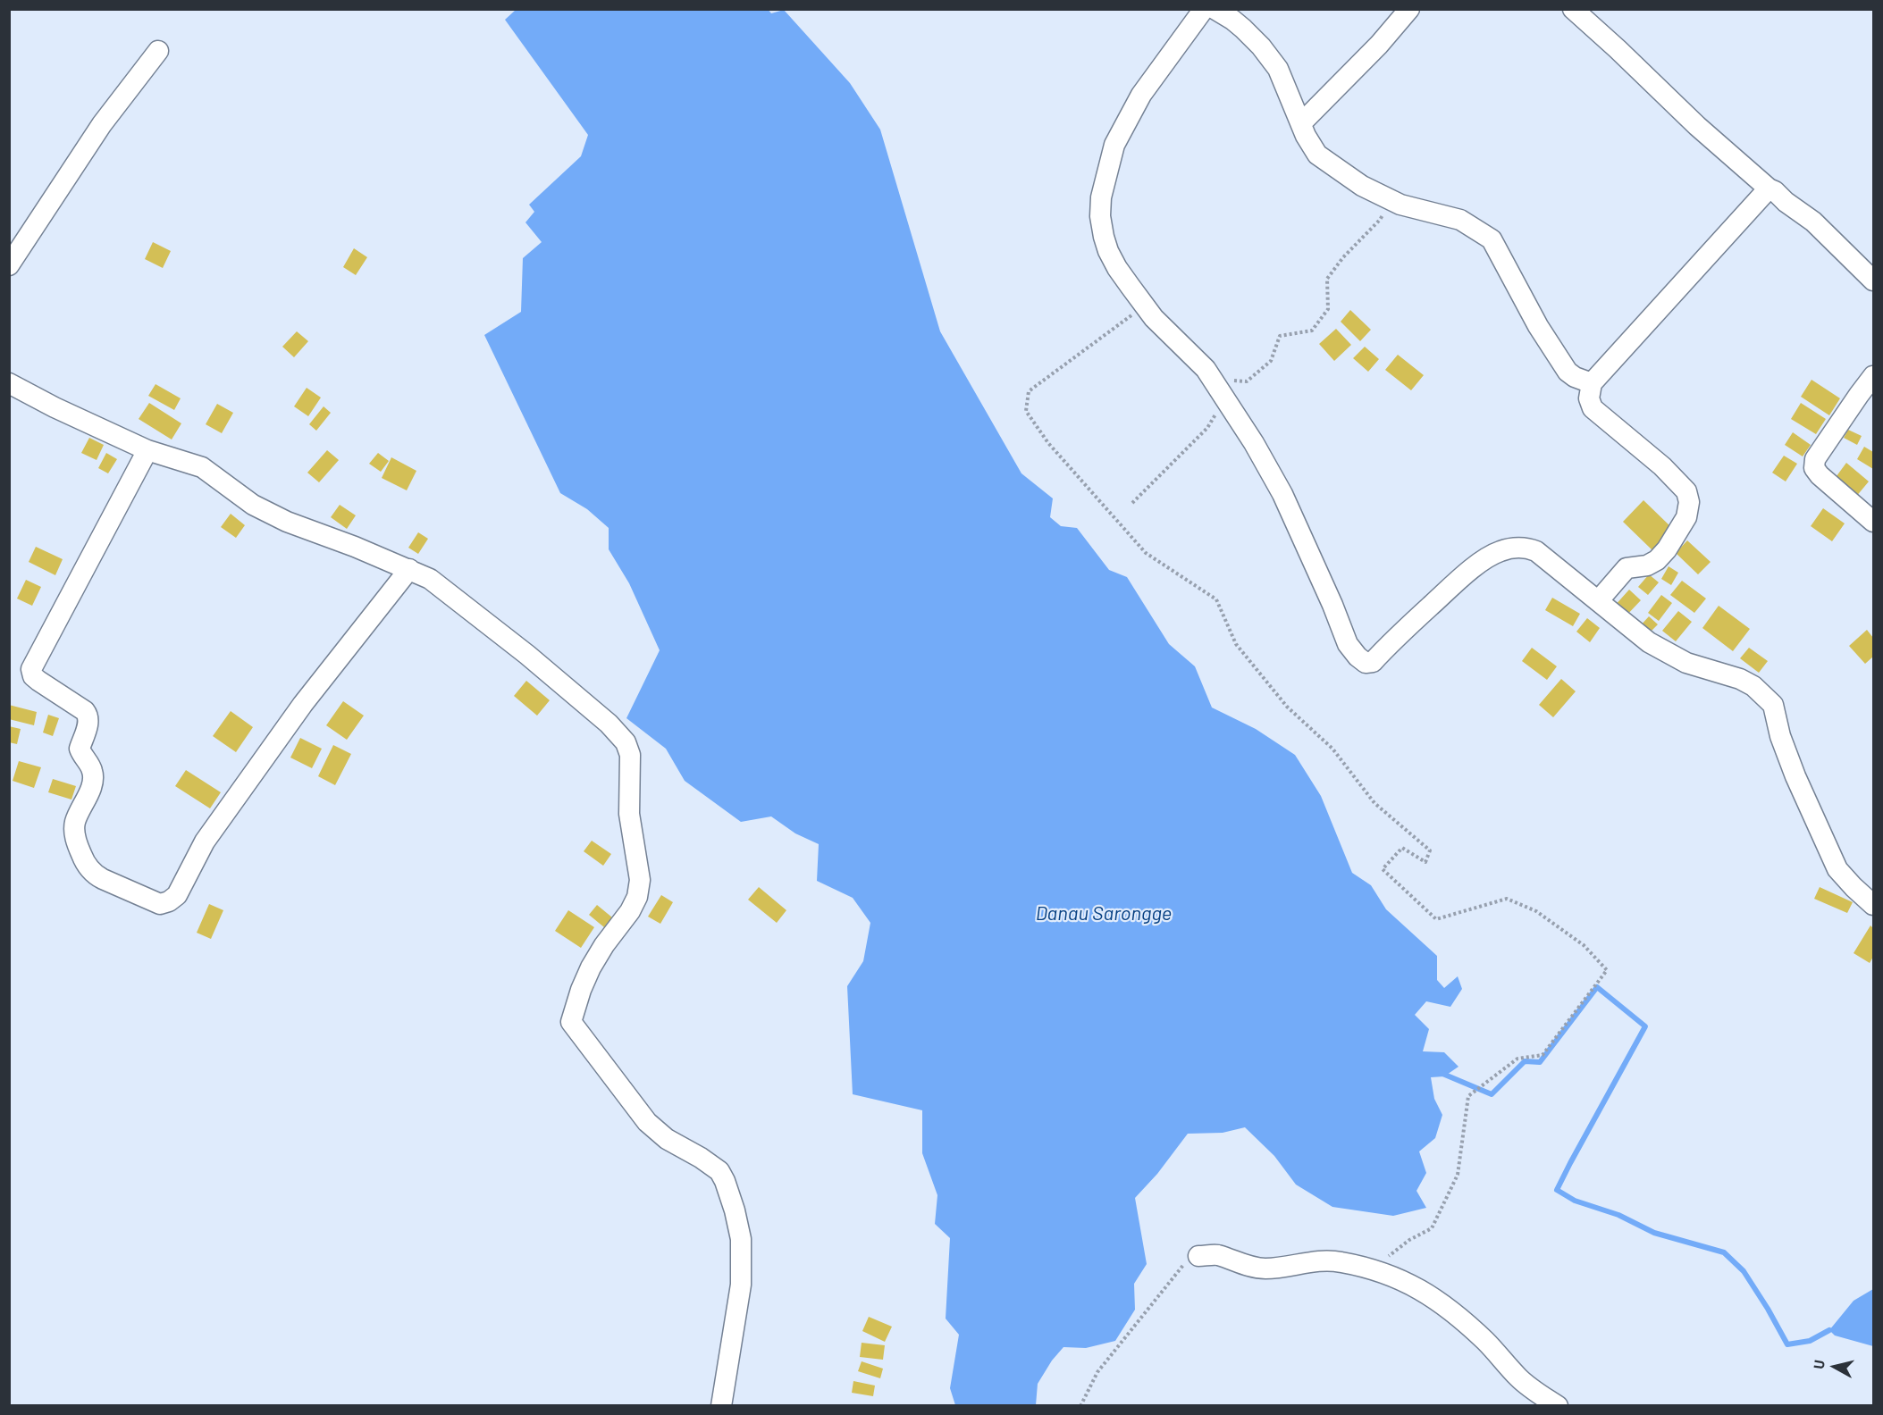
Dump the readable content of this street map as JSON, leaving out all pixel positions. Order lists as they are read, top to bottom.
{
  "water": ["Danau Sarongge"],
  "north": "left"
}
